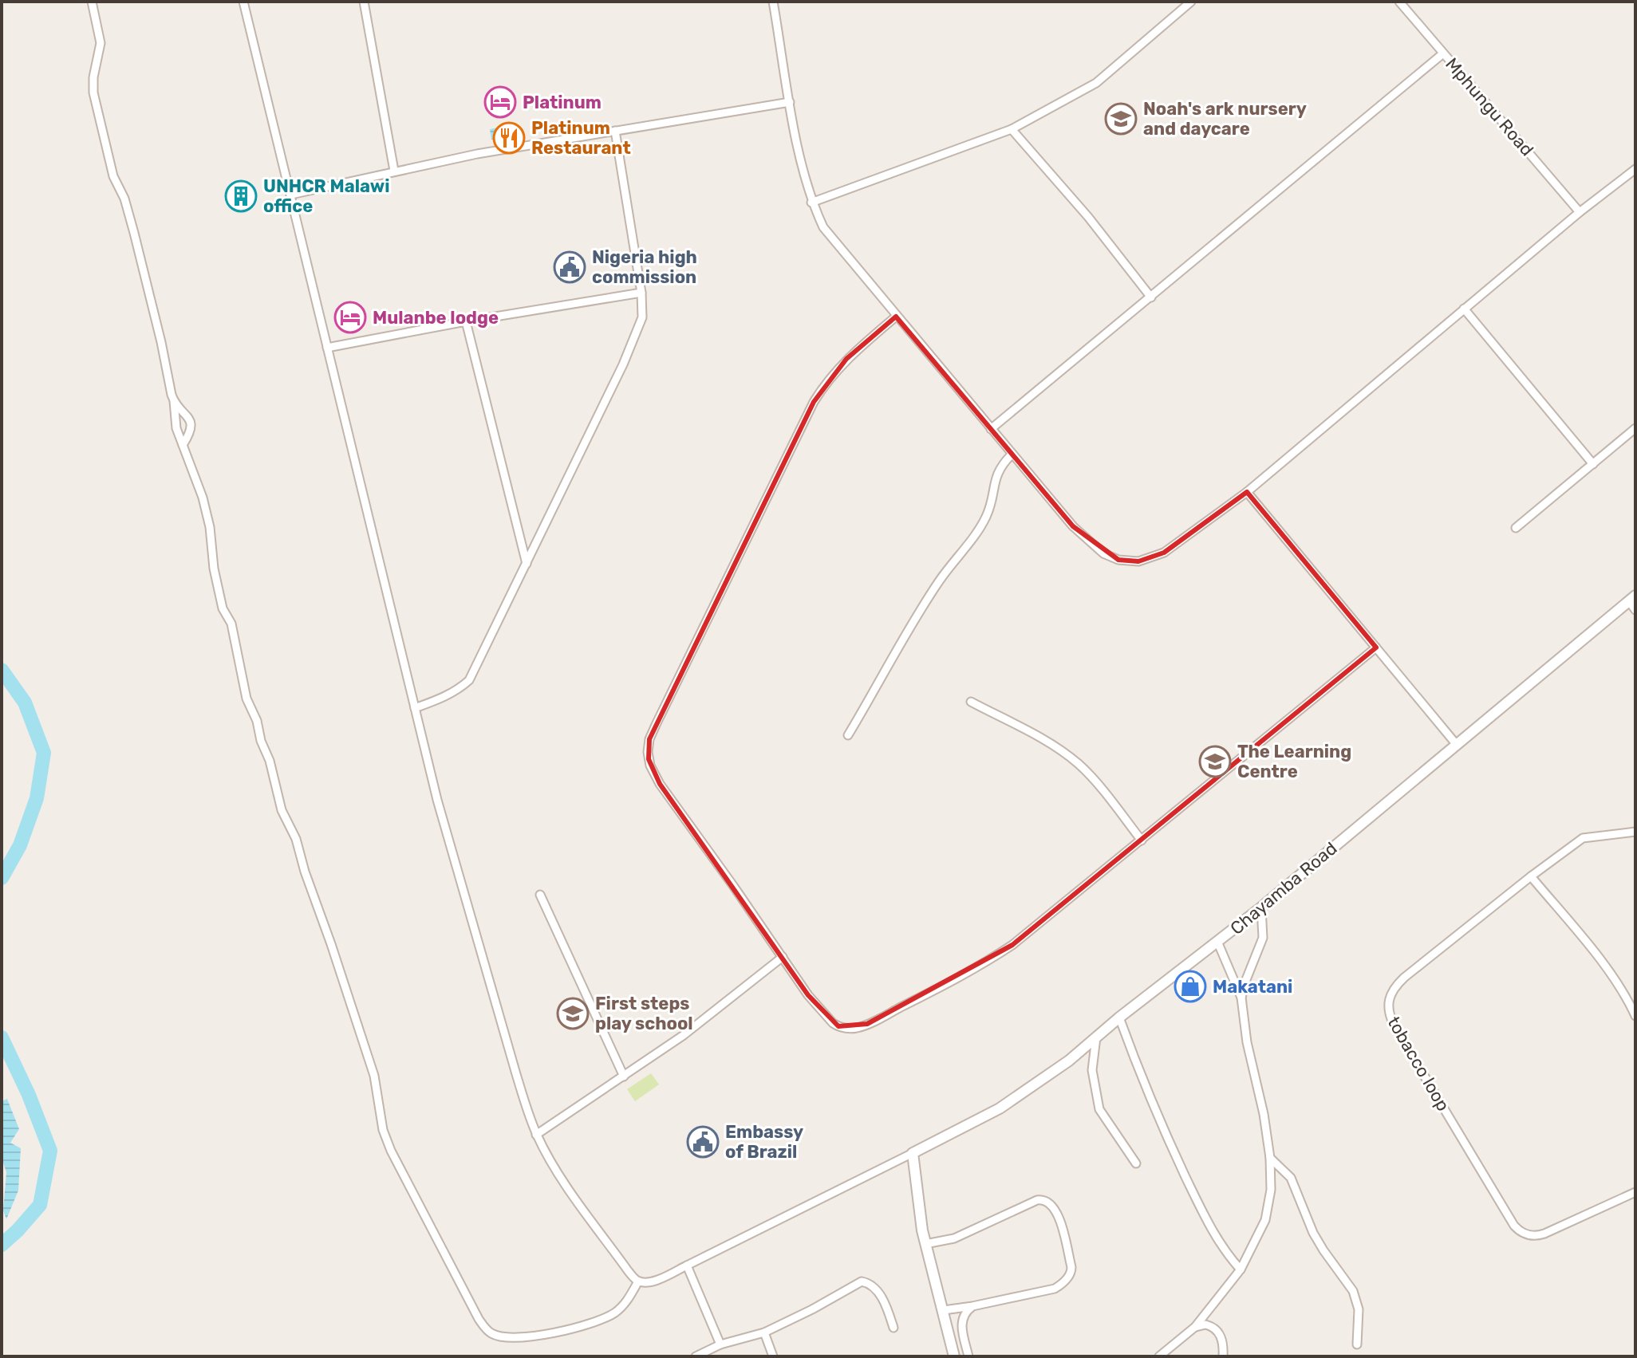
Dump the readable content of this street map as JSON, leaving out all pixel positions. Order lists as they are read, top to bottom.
{
  "streets": {
    "street": ["Mphungu Road", "Chayamba Road", "tobacco loop"]
  },
  "places": {
    "hotel": ["Platinum", "Mulanbe lodge"],
    "school or university": ["Noah's ark nursery and daycare", "The Learning Centre", "First steps play school"],
    "restaurant": ["Platinum Restaurant"],
    "building": ["UNHCR Malawi office"],
    "public building": ["Nigeria high commission", "Embassy of Brazil"],
    "shop": ["Makatani"]
  }
}
